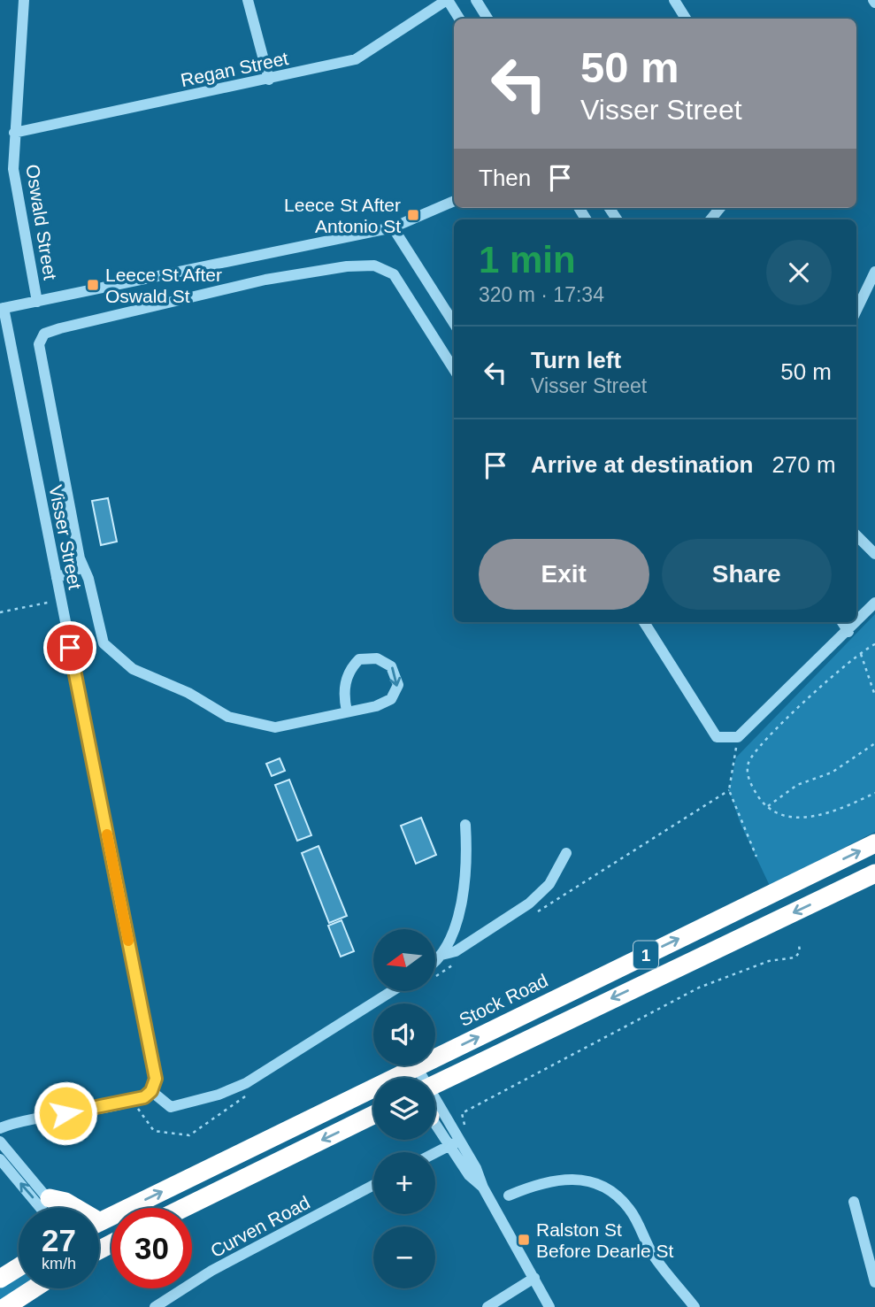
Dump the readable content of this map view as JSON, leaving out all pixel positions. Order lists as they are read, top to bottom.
{
  "streets": {
    "highway": ["1", "Stock Road"],
    "street": [
      "Regan Street",
      "Oswald Street",
      "Visser Street",
      "Curven Road"
    ]
  },
  "crossings": [
    ["Regan Street", "Oswald Street"]
  ],
  "places": {
    "transit": ["Leece St After Antonio St", "Leece St After Oswald St", "Ralston St Before Dearle St"]
  },
  "north": "left",
  "page": {
    "turn": ["50 m", "Visser Street"],
    "then": "Then",
    "heading": ["1 min", "320 m · 17:34"],
    "list": [
      {
        "name": "Turn left",
        "note": "Visser Street",
        "value": "50 m"
      },
      {
        "name": "Arrive at destination",
        "value": "270 m"
      }
    ],
    "buttons": ["Exit", "Share"],
    "map_buttons": ["+", "−"],
    "speed": "27 km/h",
    "limit": "30"
  }
}
